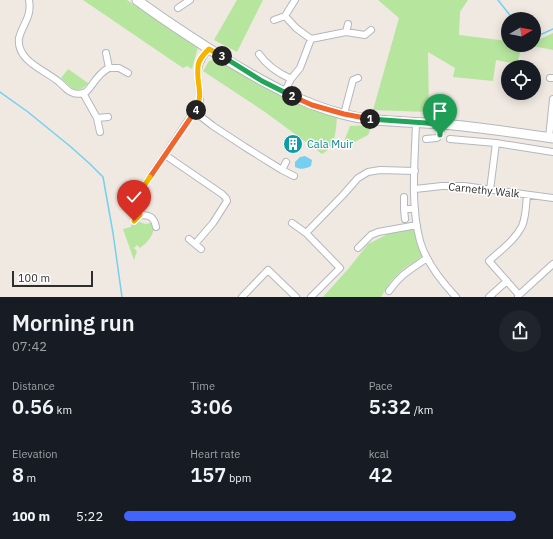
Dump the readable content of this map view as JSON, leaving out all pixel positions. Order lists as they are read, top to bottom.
{
  "streets": {
    "street": ["Carnethy Walk"]
  },
  "places": {
    "building": ["Cala Muir"]
  },
  "scale_bar": "100 m",
  "north": "right",
  "page": {
    "pins": [
      "3",
      "2",
      "4",
      "1"
    ],
    "scale": "100 m",
    "heading": ["Morning run", "07:42"],
    "stats": [
      ["Distance", "0.56 km"],
      ["Time", "3:06"],
      ["Pace", "5:32 /km"],
      ["Elevation", "8 m"],
      ["Heart rate", "157 bpm"],
      ["kcal", "42"]
    ],
    "list": [
      {
        "name": "100 m",
        "note": "5:22"
      }
    ]
  }
}
